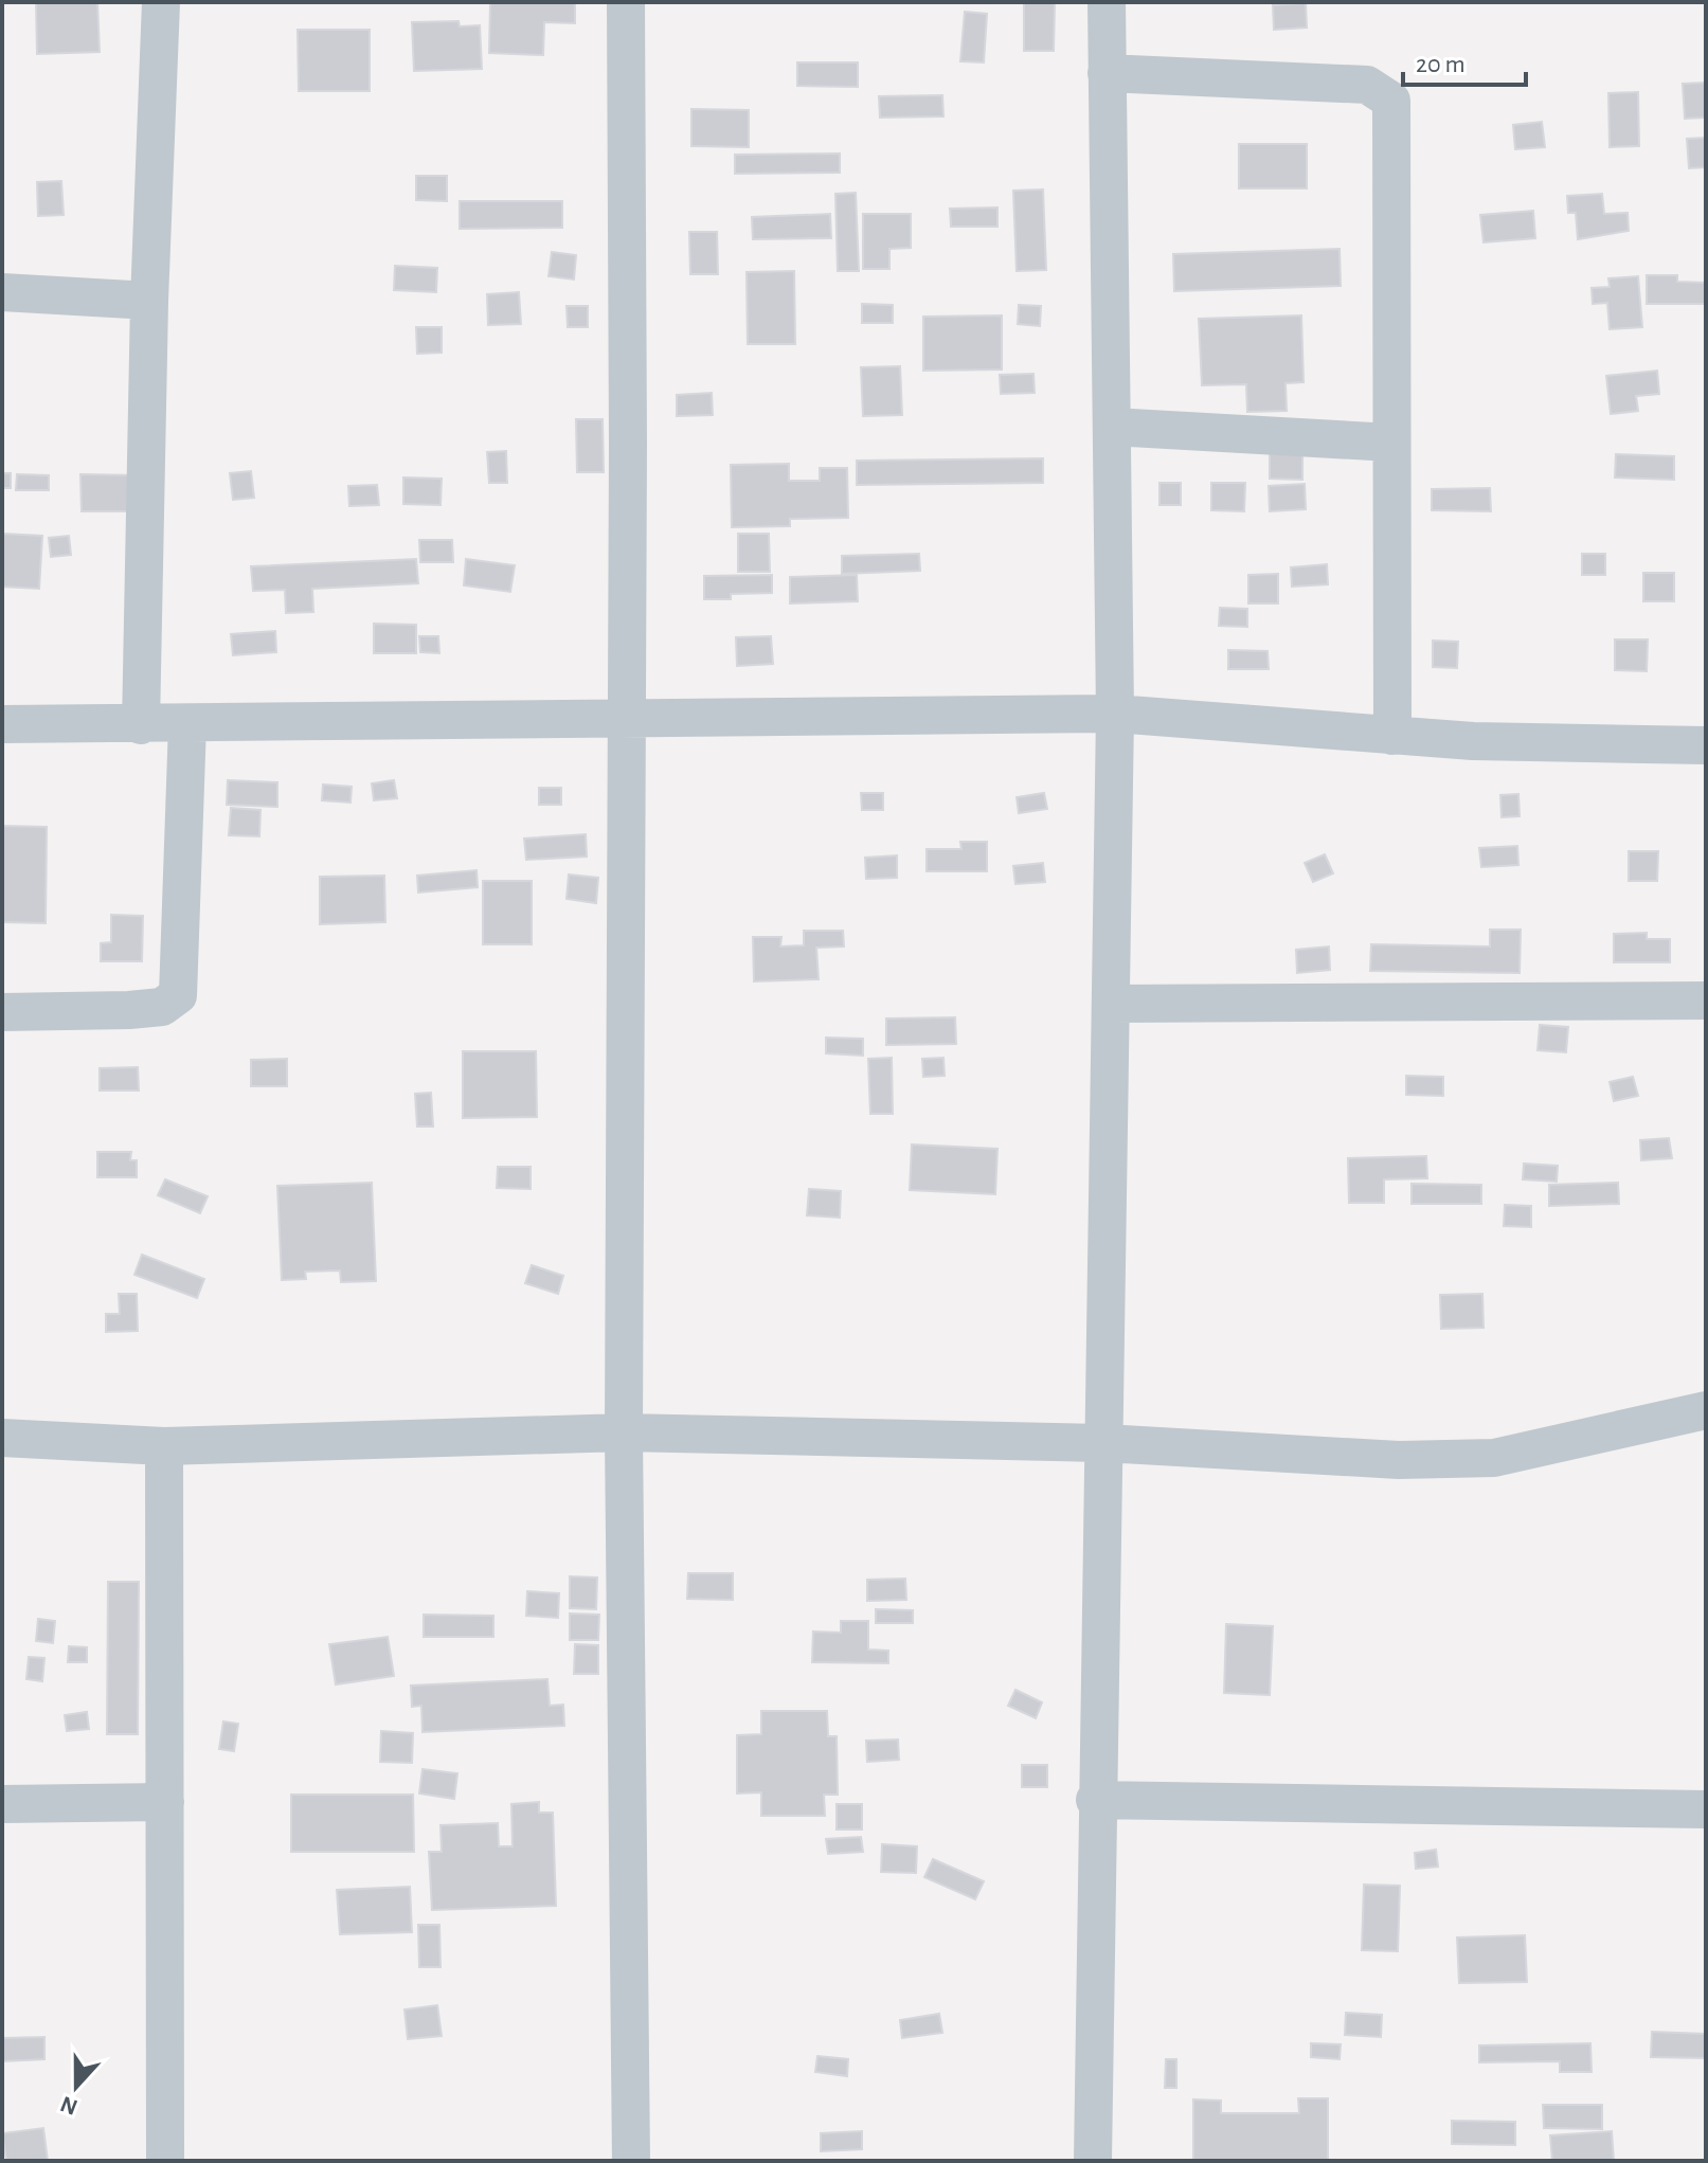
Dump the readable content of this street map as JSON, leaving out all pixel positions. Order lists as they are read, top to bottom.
{
  "scale_bar": "20 m",
  "north": "bottom"
}
